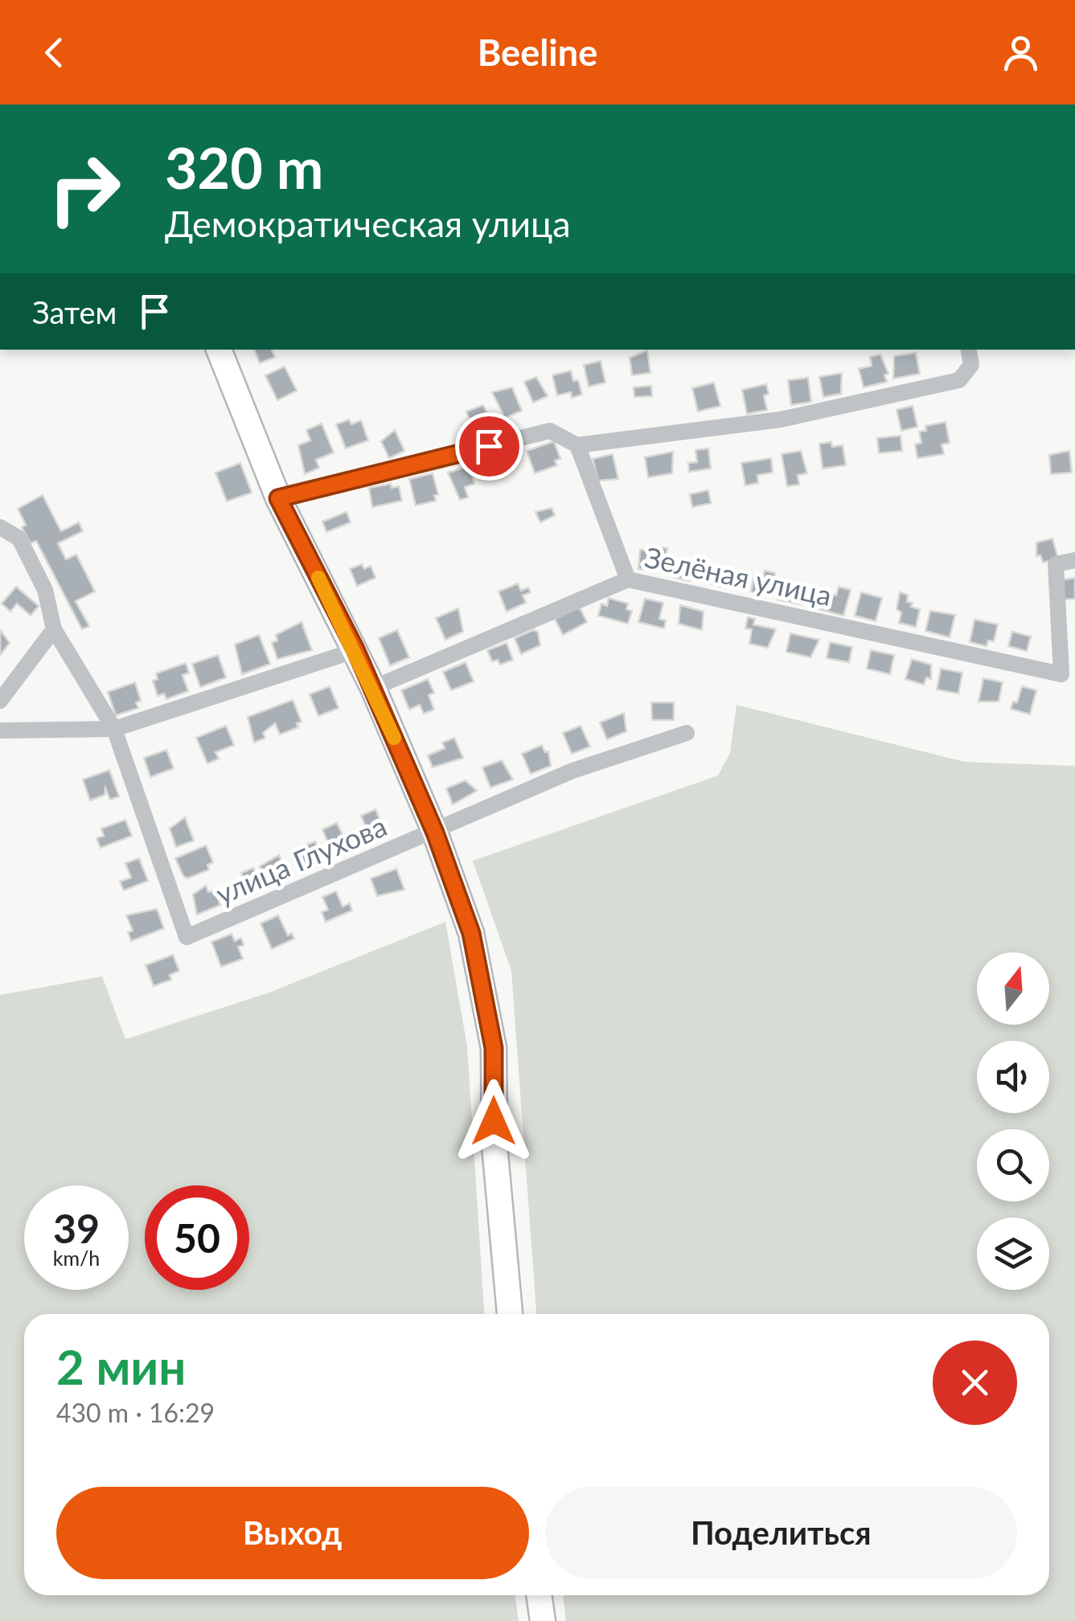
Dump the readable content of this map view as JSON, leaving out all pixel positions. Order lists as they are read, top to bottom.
{
  "streets": {
    "street": ["Зелёная улица", "улица Глухова"]
  },
  "north": "top",
  "page": {
    "header": "Beeline",
    "turn": ["320 m", "Демократическая улица"],
    "then": "Затем",
    "speed": "39 km/h",
    "limit": "50",
    "heading": ["2 мин", "430 m · 16:29"],
    "buttons": ["Выход", "Поделиться"]
  }
}
